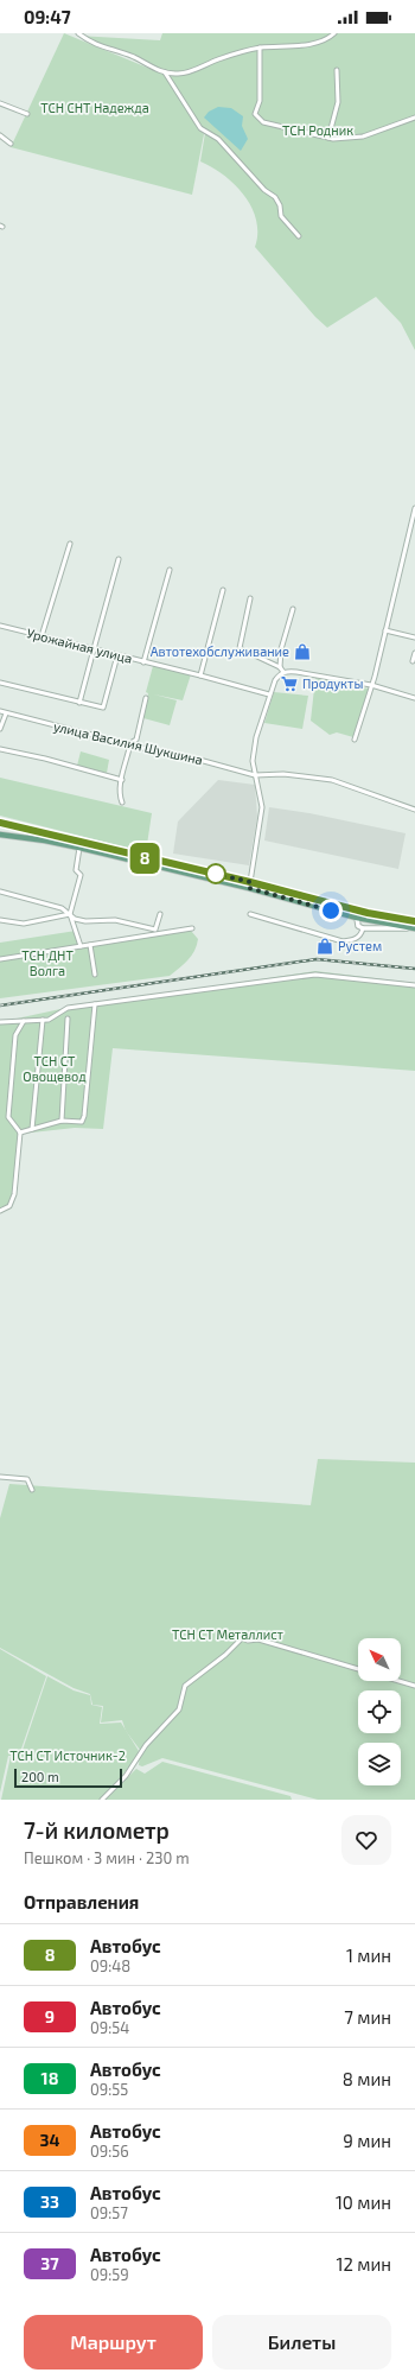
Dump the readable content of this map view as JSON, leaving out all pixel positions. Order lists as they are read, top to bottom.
{
  "streets": {
    "street": ["Урожайная улица", "улица Василия Шукшина"]
  },
  "parks": [
    "ТСН СНТ Надежда",
    "ТСН Родник",
    "ТСН ДНТ Волга",
    "ТСН СТ Овощевод",
    "ТСН СТ Металлист",
    "ТСН СТ Источник-2"
  ],
  "places": {
    "shop": ["Автотехобслуживание", "Рустем"],
    "supermarket": ["Продукты"]
  },
  "lines": ["bus line 8"],
  "scale_bar": "200 m",
  "north": "top left",
  "page": {
    "status": "09:47",
    "on_map": "8",
    "scale": "200 m",
    "heading": [
      ["7-й километр", "Пешком · 3 мин · 230 m"],
      "Отправления"
    ],
    "list": [
      {
        "mark": "8",
        "name": "Автобус",
        "note": "09:48",
        "value": "1 мин"
      },
      {
        "mark": "9",
        "name": "Автобус",
        "note": "09:54",
        "value": "7 мин"
      },
      {
        "mark": "18",
        "name": "Автобус",
        "note": "09:55",
        "value": "8 мин"
      },
      {
        "mark": "34",
        "name": "Автобус",
        "note": "09:56",
        "value": "9 мин"
      },
      {
        "mark": "33",
        "name": "Автобус",
        "note": "09:57",
        "value": "10 мин"
      },
      {
        "mark": "37",
        "name": "Автобус",
        "note": "09:59",
        "value": "12 мин"
      }
    ],
    "buttons": ["Маршрут", "Билеты"]
  }
}
